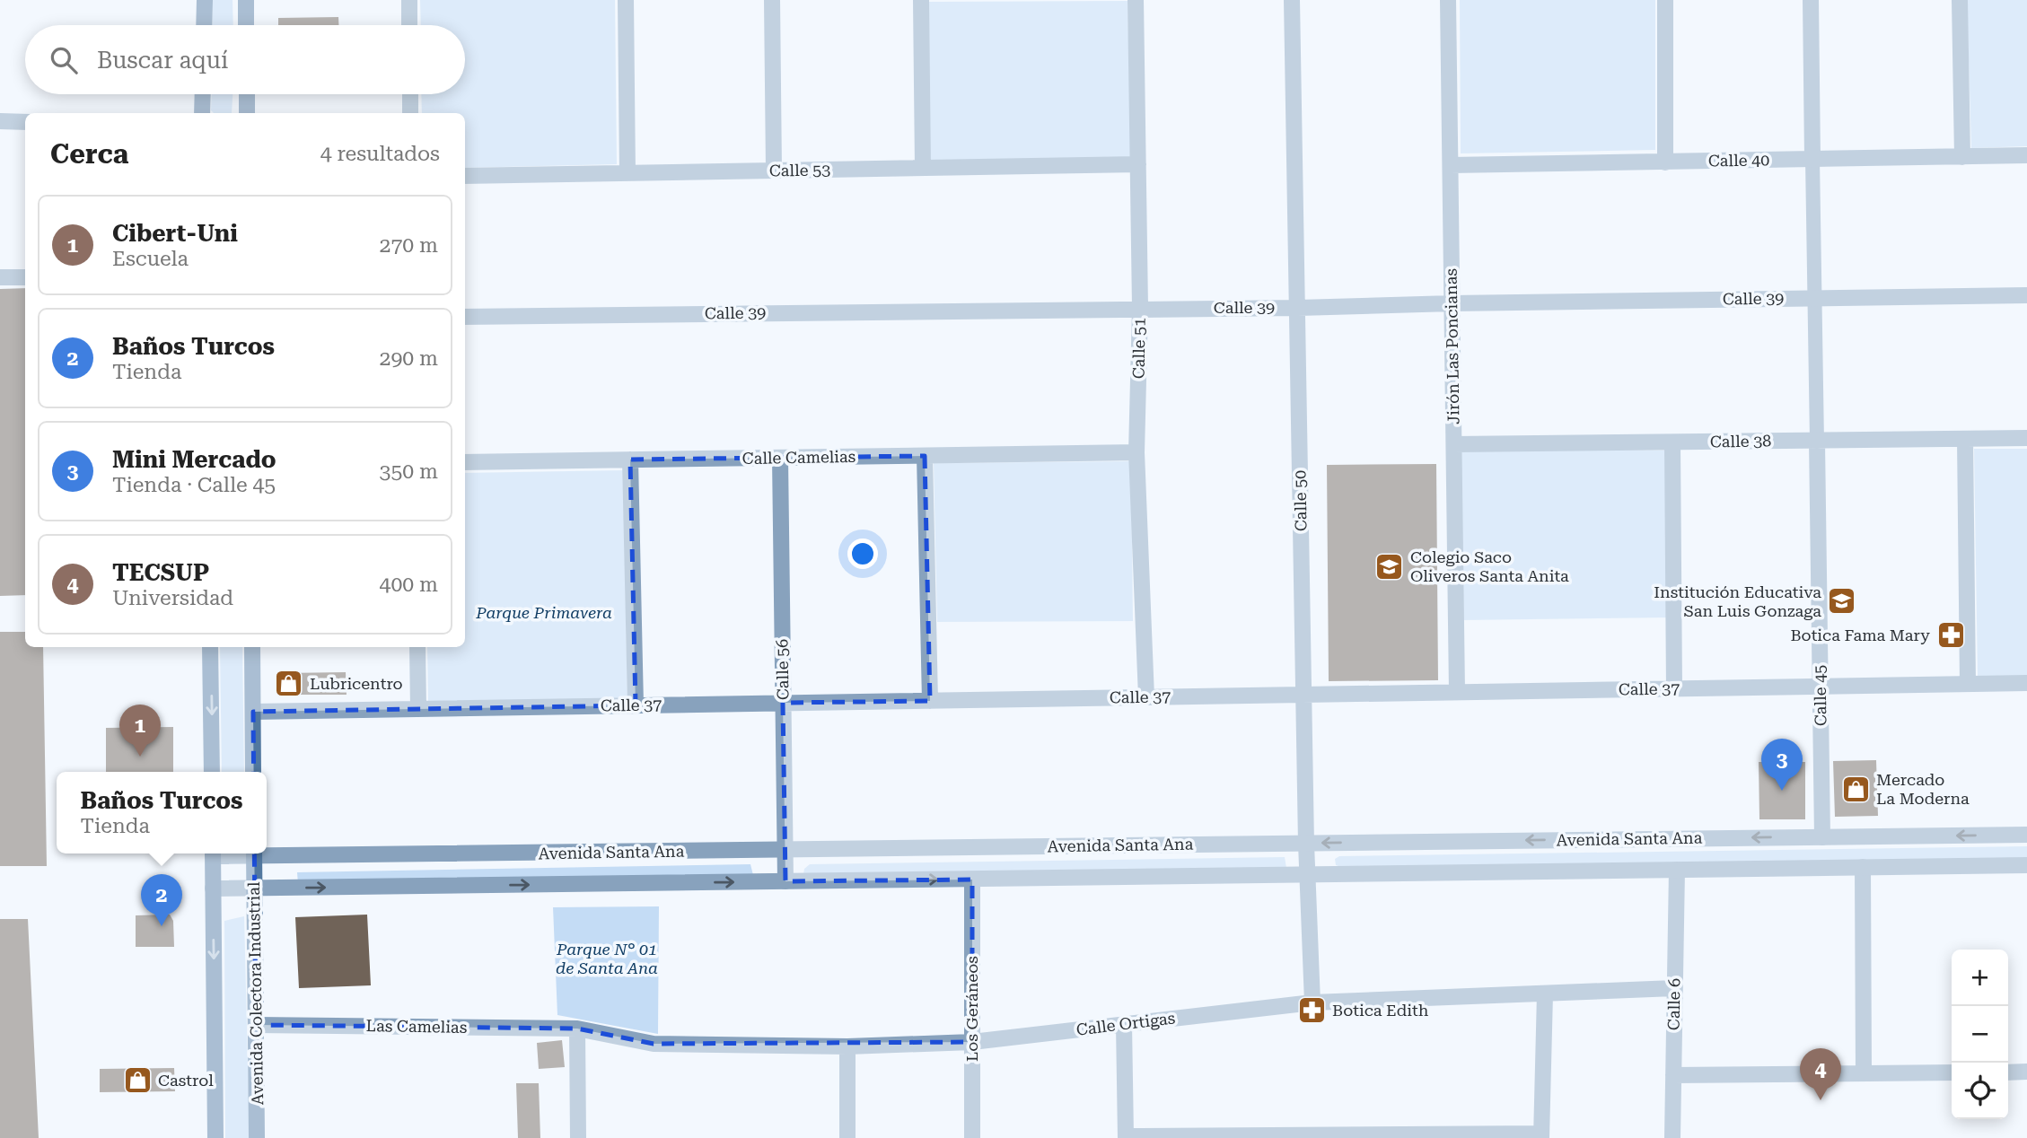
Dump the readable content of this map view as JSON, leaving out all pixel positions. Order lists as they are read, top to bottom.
{
  "streets": {
    "main road": ["Avenida Colectora Industrial"],
    "street": [
      "Calle 40",
      "Calle 53",
      "Calle 39",
      "Jirón Las Poncianas",
      "Calle 51",
      "Calle 38",
      "Calle Camelias",
      "Calle 50",
      "Calle 56",
      "Calle 37",
      "Calle 45",
      "Avenida Santa Ana",
      "Calle 6",
      "Los Geráneos",
      "Calle Ortigas",
      "Las Camelias"
    ]
  },
  "crossings": [
    ["Calle 40", "Jirón Las Poncianas"],
    ["Calle 53", "Calle 51"],
    ["Calle 39", "Jirón Las Poncianas"],
    ["Calle 39", "Calle 51"],
    ["Calle 39", "Calle 50"],
    ["Jirón Las Poncianas", "Calle 38"],
    ["Jirón Las Poncianas", "Calle 37"],
    ["Calle 51", "Calle Camelias"],
    ["Calle 51", "Calle 37"],
    ["Calle 38", "Calle 45"],
    ["Calle Camelias", "Calle 56"],
    ["Calle 50", "Calle 37"],
    ["Calle 50", "Avenida Santa Ana"],
    ["Calle 50", "Calle Ortigas"],
    ["Calle 56", "Calle 37"],
    ["Calle 56", "Avenida Santa Ana"],
    ["Calle 37", "Calle 45"],
    ["Calle 45", "Avenida Santa Ana"],
    ["Avenida Santa Ana", "Avenida Colectora Industrial"],
    ["Avenida Santa Ana", "Calle 6"],
    ["Avenida Santa Ana", "Los Geráneos"],
    ["Avenida Colectora Industrial", "Las Camelias"],
    ["Calle 6", "Calle Ortigas"],
    ["Los Geráneos", "Calle Ortigas"],
    ["Calle Ortigas", "Las Camelias"]
  ],
  "parks": ["Parque Primavera", "Parque N° 01 de Santa Ana"],
  "places": {
    "school or university": ["Colegio Saco Oliveros Santa Anita", "Institución Educativa San Luis Gonzaga"],
    "pharmacy": ["Botica Fama Mary", "Botica Edith"],
    "shop": ["Lubricentro", "Mercado La Moderna", "Castrol"]
  },
  "page": {
    "search": "Buscar aquí",
    "heading": ["Cerca", "4 resultados"],
    "list": [
      {
        "mark": "1",
        "name": "Cibert-Uni",
        "note": "Escuela",
        "value": "270 m"
      },
      {
        "mark": "2",
        "name": "Baños Turcos",
        "note": "Tienda",
        "value": "290 m"
      },
      {
        "mark": "3",
        "name": "Mini Mercado",
        "note": "Tienda · Calle 45",
        "value": "350 m"
      },
      {
        "mark": "4",
        "name": "TECSUP",
        "note": "Universidad",
        "value": "400 m"
      }
    ],
    "pins": [
      "1",
      "3",
      "2",
      "4"
    ],
    "popup": ["Baños Turcos", "Tienda"],
    "map_buttons": ["+", "−"]
  }
}
